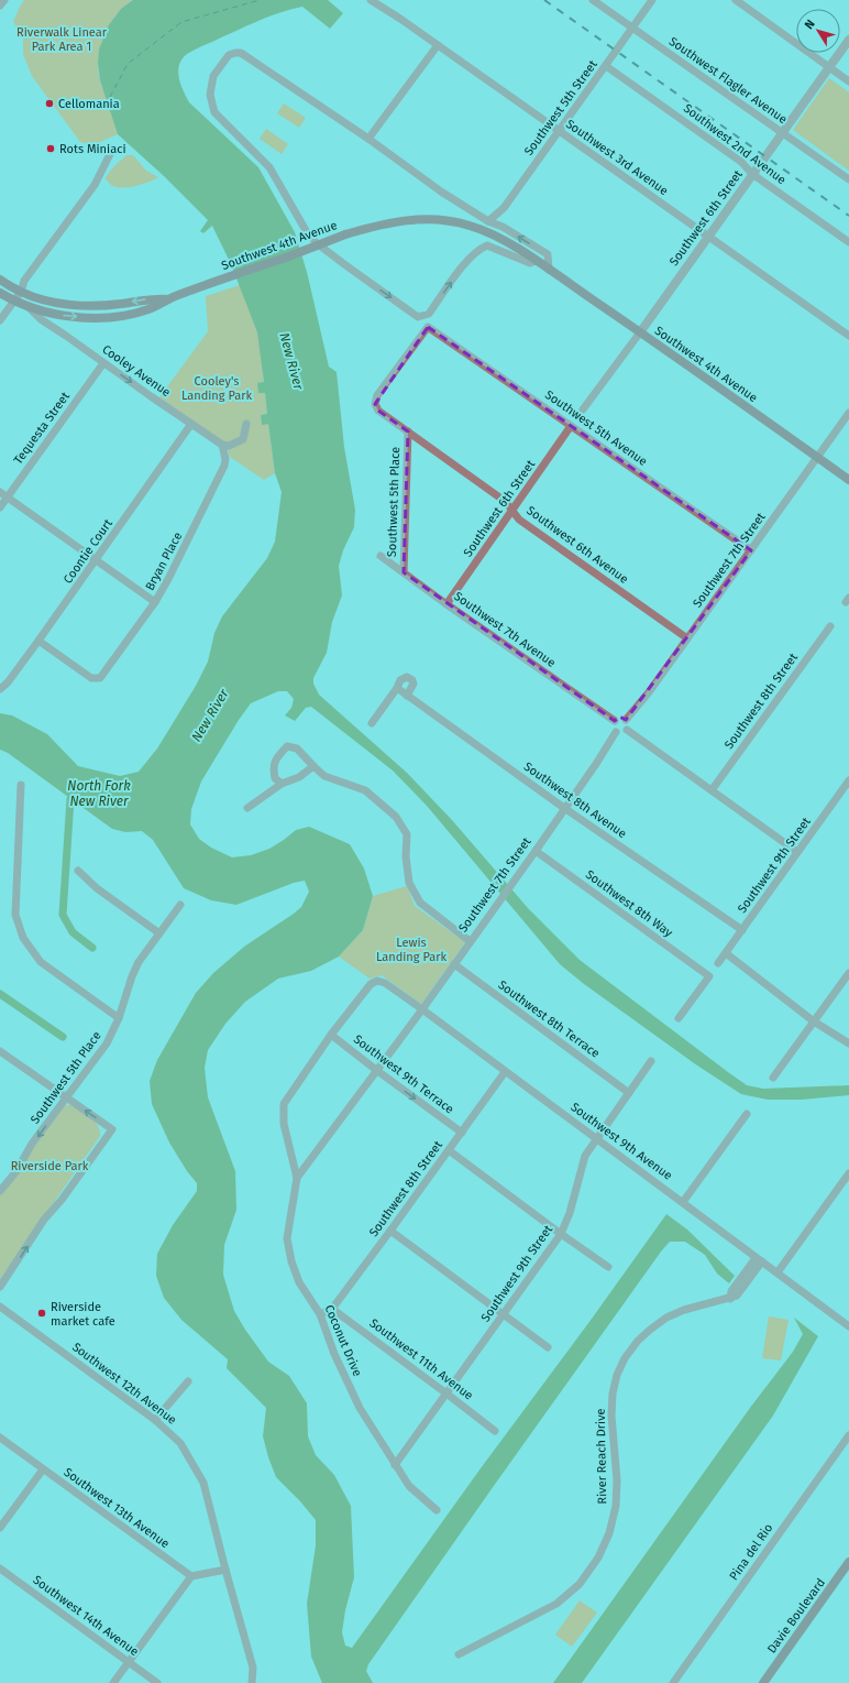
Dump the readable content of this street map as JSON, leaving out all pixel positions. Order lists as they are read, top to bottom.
{
  "streets": {
    "main road": ["Southwest 4th Avenue", "Davie Boulevard"],
    "street": [
      "Southwest Flagler Avenue",
      "Southwest 5th Street",
      "Southwest 2nd Avenue",
      "Southwest 3rd Avenue",
      "Southwest 6th Street",
      "Cooley Avenue",
      "Tequesta Street",
      "Southwest 5th Avenue",
      "Southwest 5th Place",
      "Southwest 6th Avenue",
      "Coontie Court",
      "Southwest 7th Street",
      "Bryan Place",
      "Southwest 7th Avenue",
      "Southwest 8th Street",
      "Southwest 8th Avenue",
      "Southwest 9th Street",
      "Southwest 8th Way",
      "Southwest 8th Terrace",
      "Southwest 9th Terrace",
      "Southwest 9th Avenue",
      "Coconut Drive",
      "Southwest 11th Avenue",
      "Southwest 12th Avenue",
      "River Reach Drive",
      "Southwest 13th Avenue",
      "Pina del Rio",
      "Southwest 14th Avenue"
    ]
  },
  "crossings": [
    ["Southwest Flagler Avenue", "Southwest 5th Street"],
    ["Southwest Flagler Avenue", "Southwest 6th Street"],
    ["Southwest 5th Street", "Southwest 2nd Avenue"],
    ["Southwest 5th Street", "Southwest 3rd Avenue"],
    ["Southwest 2nd Avenue", "Southwest 6th Street"],
    ["Southwest 3rd Avenue", "Southwest 6th Street"],
    ["Southwest 6th Street", "Southwest 4th Avenue"],
    ["Southwest 6th Street", "Southwest 5th Avenue"],
    ["Southwest 6th Street", "Southwest 6th Avenue"],
    ["Southwest 6th Street", "Southwest 7th Avenue"],
    ["Southwest 4th Avenue", "Cooley Avenue"],
    ["Southwest 4th Avenue", "Southwest 7th Street"],
    ["Cooley Avenue", "Tequesta Street"],
    ["Cooley Avenue", "Coontie Court"],
    ["Cooley Avenue", "Bryan Place"],
    ["Southwest 5th Avenue", "Southwest 6th Avenue"],
    ["Southwest 5th Avenue", "Southwest 7th Street"],
    ["Southwest 5th Place", "Southwest 6th Avenue"],
    ["Southwest 5th Place", "Southwest 7th Avenue"],
    ["Southwest 6th Avenue", "Southwest 7th Street"],
    ["Coontie Court", "Bryan Place"],
    ["Southwest 7th Street", "Southwest 7th Avenue"],
    ["Southwest 7th Street", "Southwest 8th Avenue"],
    ["Southwest 7th Street", "Southwest 8th Way"],
    ["Southwest 7th Street", "Southwest 8th Terrace"],
    ["Southwest 7th Street", "Southwest 9th Terrace"],
    ["Southwest 7th Street", "Southwest 9th Avenue"],
    ["Southwest 7th Street", "Coconut Drive"],
    ["Southwest 8th Street", "Southwest 9th Terrace"],
    ["Southwest 8th Street", "Southwest 9th Avenue"],
    ["Southwest 8th Street", "Coconut Drive"],
    ["Southwest 8th Street", "Southwest 11th Avenue"],
    ["Southwest 8th Avenue", "Southwest 9th Street"],
    ["Southwest 9th Street", "Southwest 8th Terrace"],
    ["Southwest 9th Street", "Southwest 9th Avenue"],
    ["Southwest 9th Street", "Coconut Drive"],
    ["Southwest 9th Street", "Southwest 11th Avenue"],
    ["Southwest 9th Terrace", "Coconut Drive"],
    ["Southwest 9th Avenue", "Coconut Drive"],
    ["Southwest 9th Avenue", "River Reach Drive"]
  ],
  "one_way": ["Cooley Avenue", "Southwest 9th Terrace"],
  "water": ["New River", "North Fork New River"],
  "parks": [
    "Riverwalk Linear Park Area 1",
    "Cooley's Landing Park",
    "Lewis Landing Park",
    "Riverside Park"
  ],
  "places": ["Cellomania", "Rots Miniaci", "Riverside market cafe"],
  "north": "top left"
}
